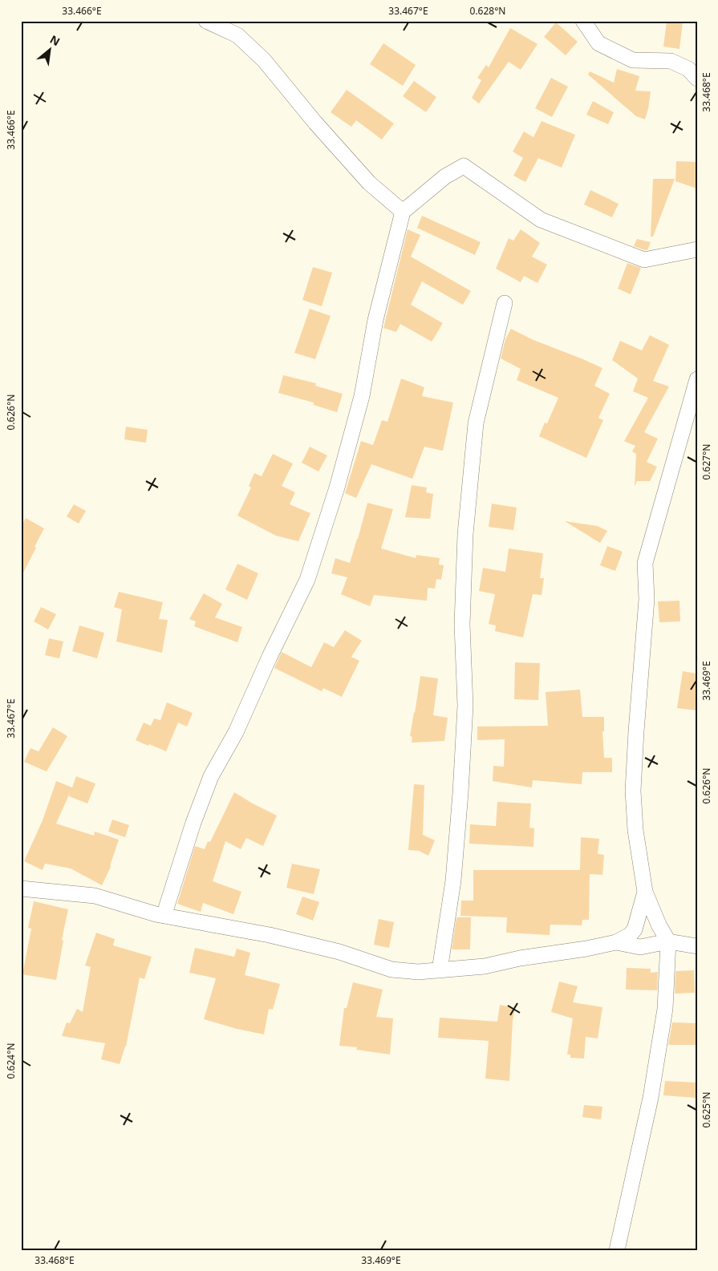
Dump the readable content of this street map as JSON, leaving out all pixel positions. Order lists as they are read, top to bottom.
{
  "north": "top right",
  "coordinates": [
    "33.466°E",
    "33.467°E",
    "0.628°N",
    "33.468°E",
    "0.626°N",
    "0.627°N",
    "33.469°E",
    "0.624°N",
    "0.625°N"
  ]
}
